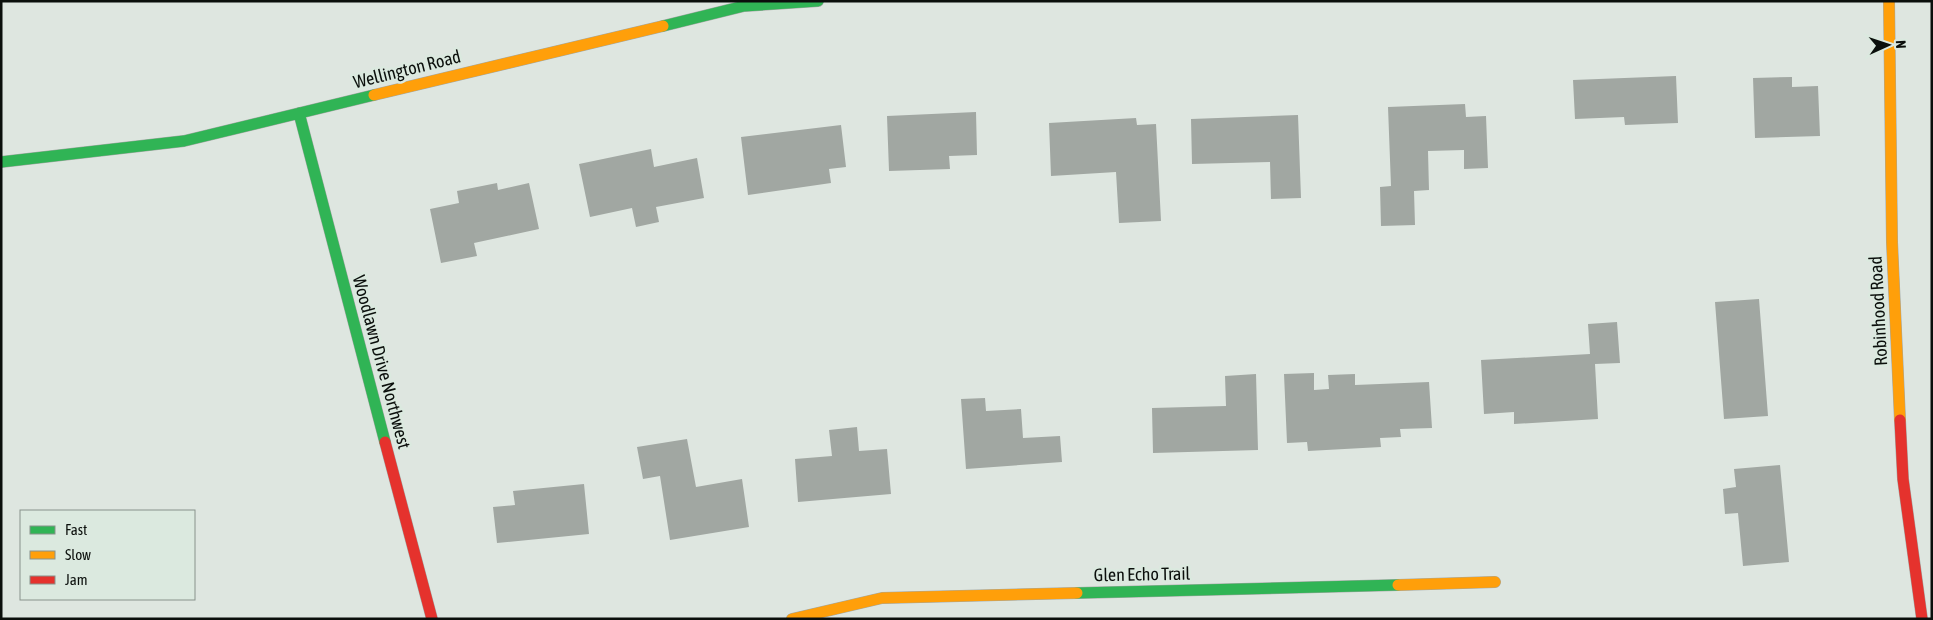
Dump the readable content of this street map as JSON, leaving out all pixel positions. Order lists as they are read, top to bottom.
{
  "streets": {
    "street": [
      "Wellington Road",
      "Robinhood Road",
      "Woodlawn Drive Northwest",
      "Glen Echo Trail"
    ]
  },
  "crossings": [
    ["Wellington Road", "Woodlawn Drive Northwest"]
  ],
  "legend": ["Fast", "Slow", "Jam"],
  "north": "right"
}
